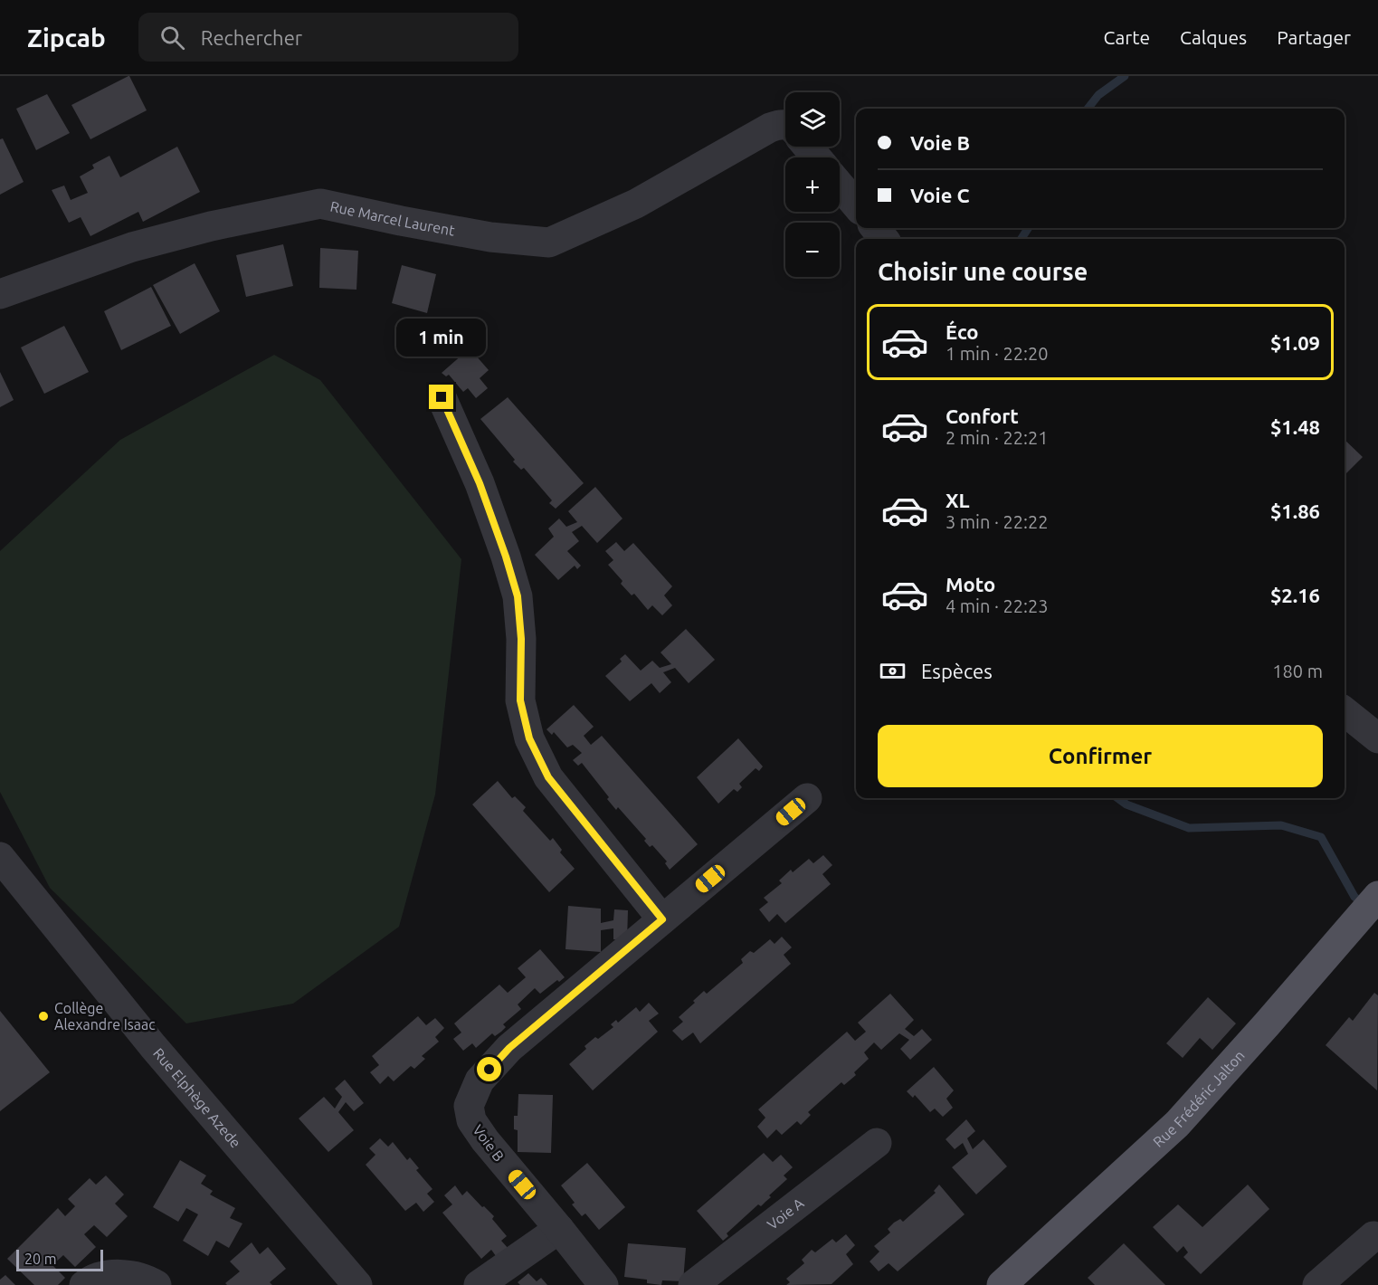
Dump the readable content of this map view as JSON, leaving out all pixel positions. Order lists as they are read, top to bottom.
{
  "streets": {
    "main road": ["Rue Frédéric Jalton"],
    "street": [
      "Rue Marcel Laurent",
      "Rue Elphège Azede",
      "Voie B",
      "Voie A"
    ]
  },
  "places": ["Collège Alexandre Isaac"],
  "scale_bar": "20 m",
  "page": {
    "header": "Zipcab",
    "search": "Rechercher",
    "nav": ["Carte", "Calques", "Partager"],
    "map_buttons": ["+", "−"],
    "banner": ["Voie B", "Voie C"],
    "heading": "Choisir une course",
    "list": [
      {
        "name": "Éco",
        "note": "1 min · 22:20",
        "value": "$1.09"
      },
      {
        "name": "Confort",
        "note": "2 min · 22:21",
        "value": "$1.48"
      },
      {
        "name": "XL",
        "note": "3 min · 22:22",
        "value": "$1.86"
      },
      {
        "name": "Moto",
        "note": "4 min · 22:23",
        "value": "$2.16"
      }
    ],
    "bubble": "1 min",
    "pay": ["Espèces", "180 m"],
    "buttons": "Confirmer",
    "scale": "20 m"
  }
}
